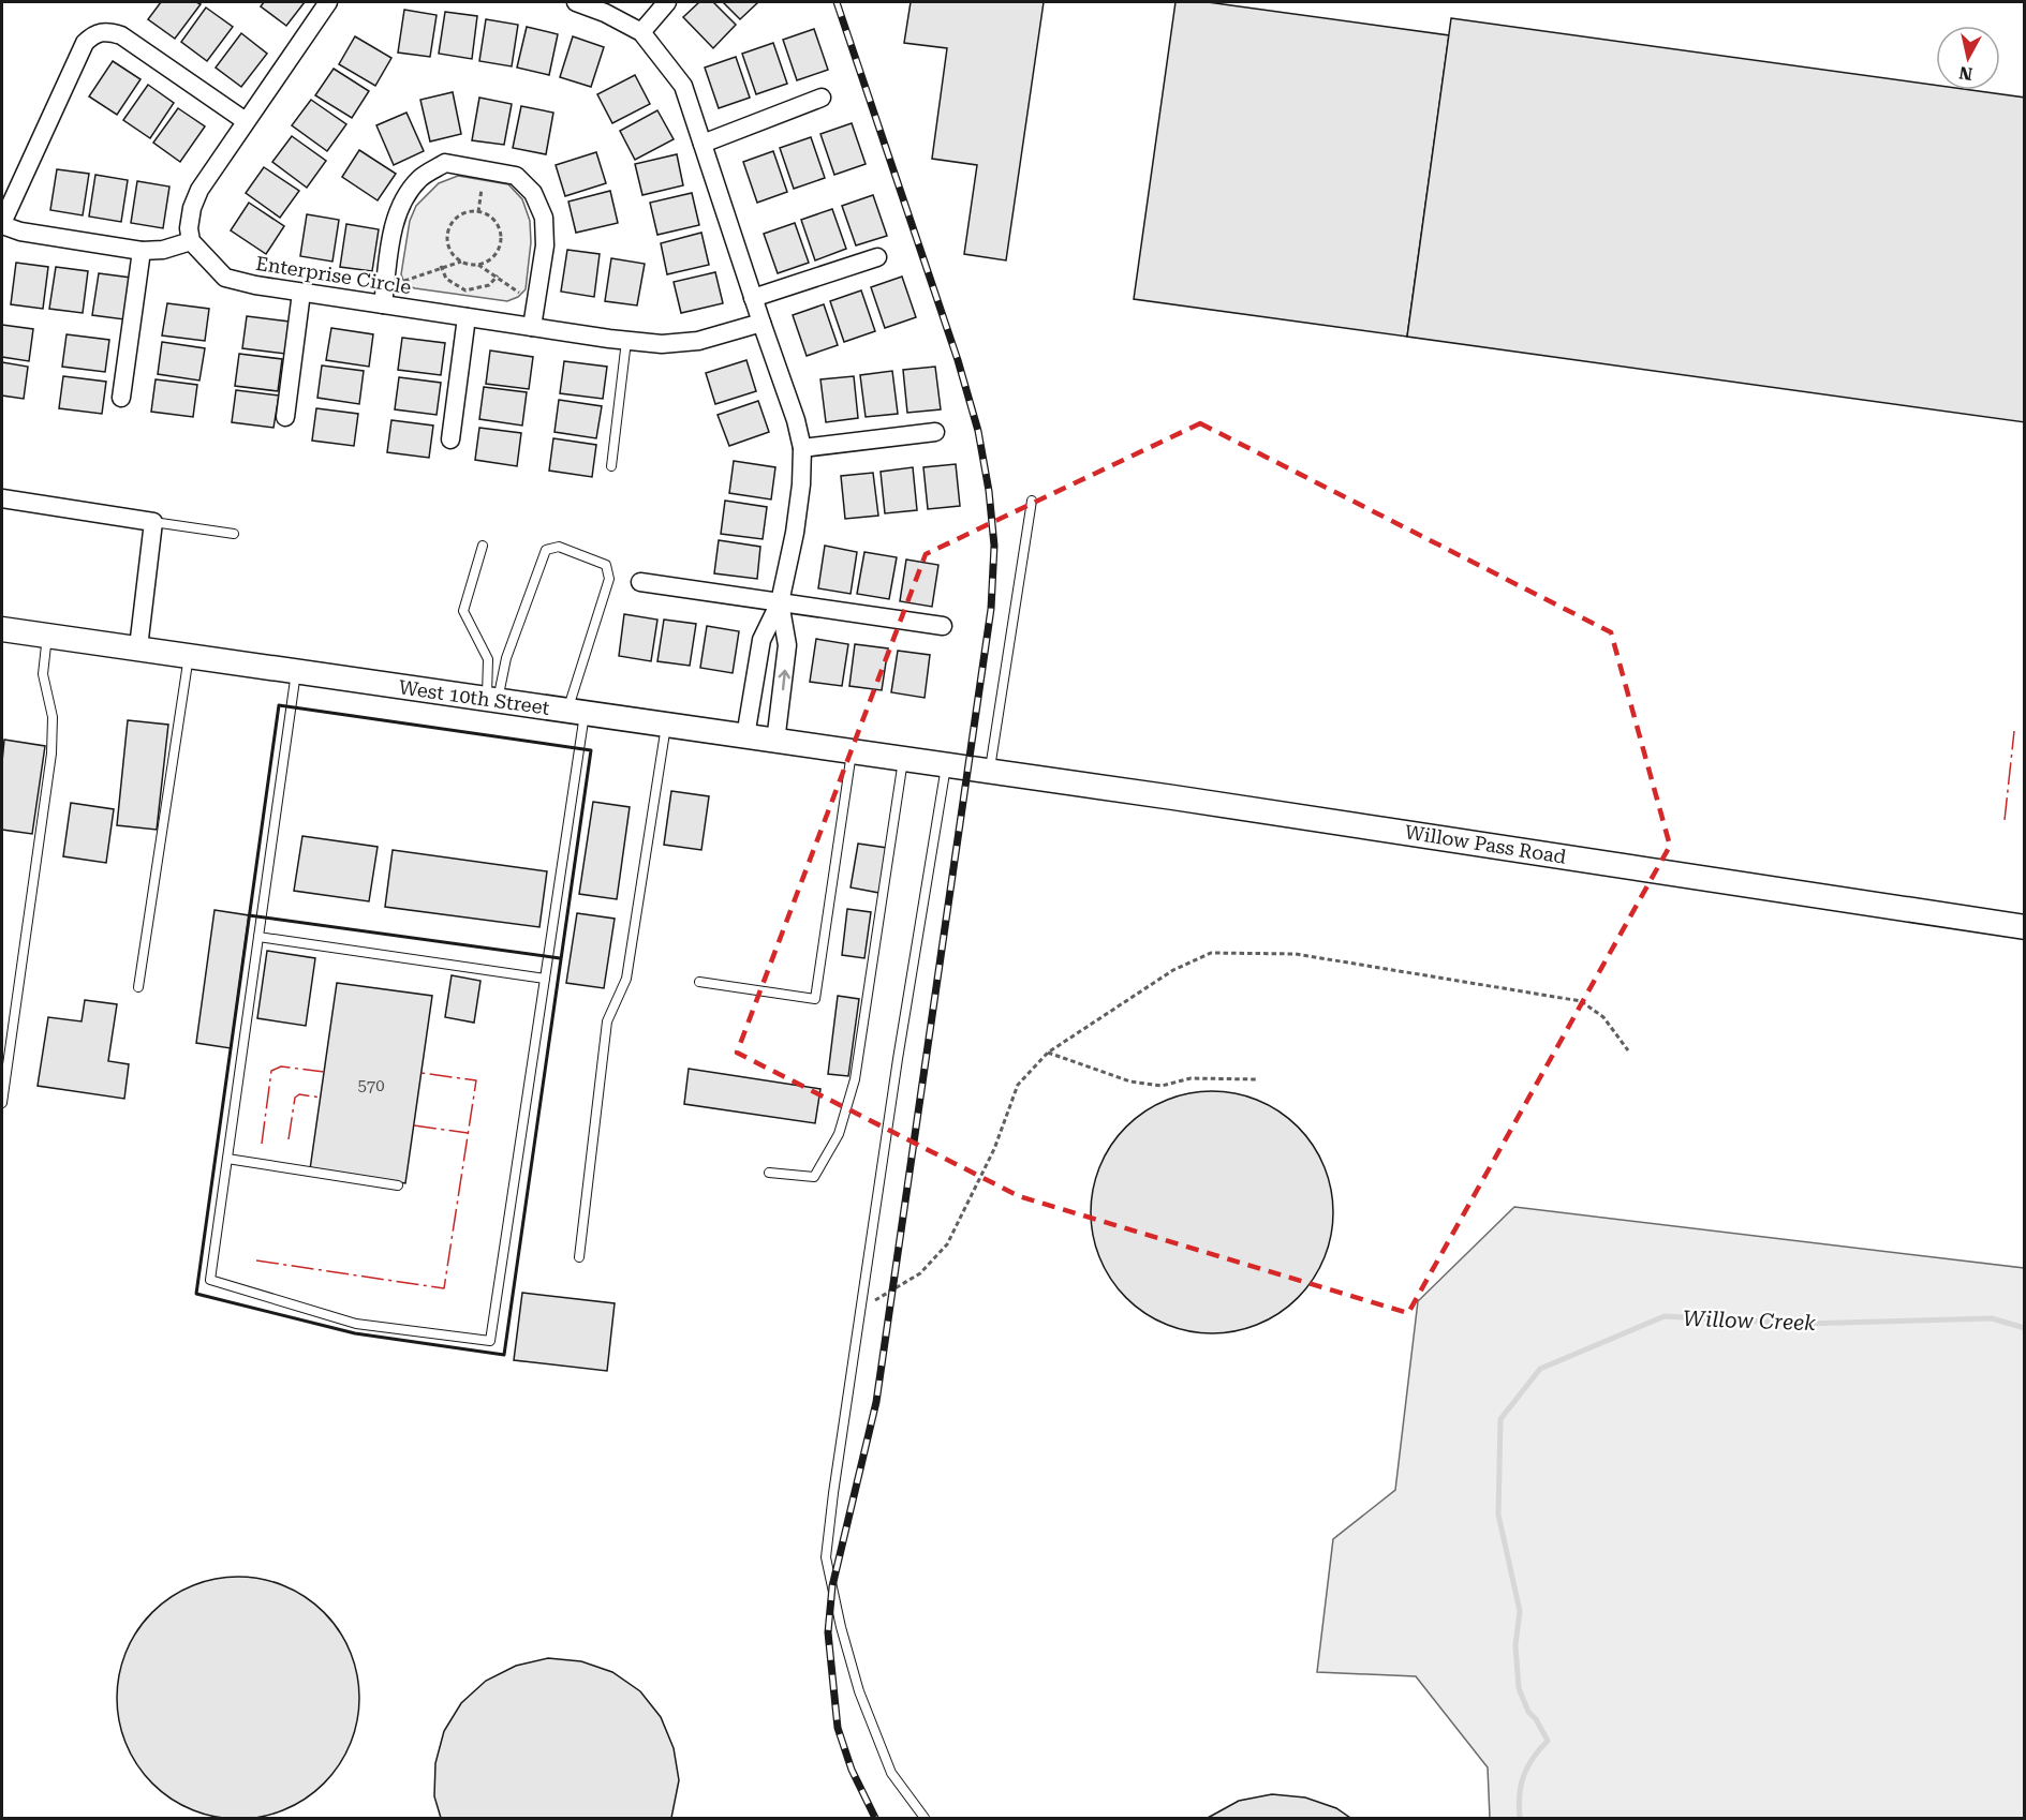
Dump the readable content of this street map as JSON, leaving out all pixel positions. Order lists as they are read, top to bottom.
{
  "streets": {
    "main road": ["West 10th Street", "Willow Pass Road"],
    "street": ["Enterprise Circle"]
  },
  "crossings": [
    ["West 10th Street", "Willow Pass Road"]
  ],
  "water": ["Willow Creek"],
  "house_numbers": ["570"],
  "north": "bottom"
}
